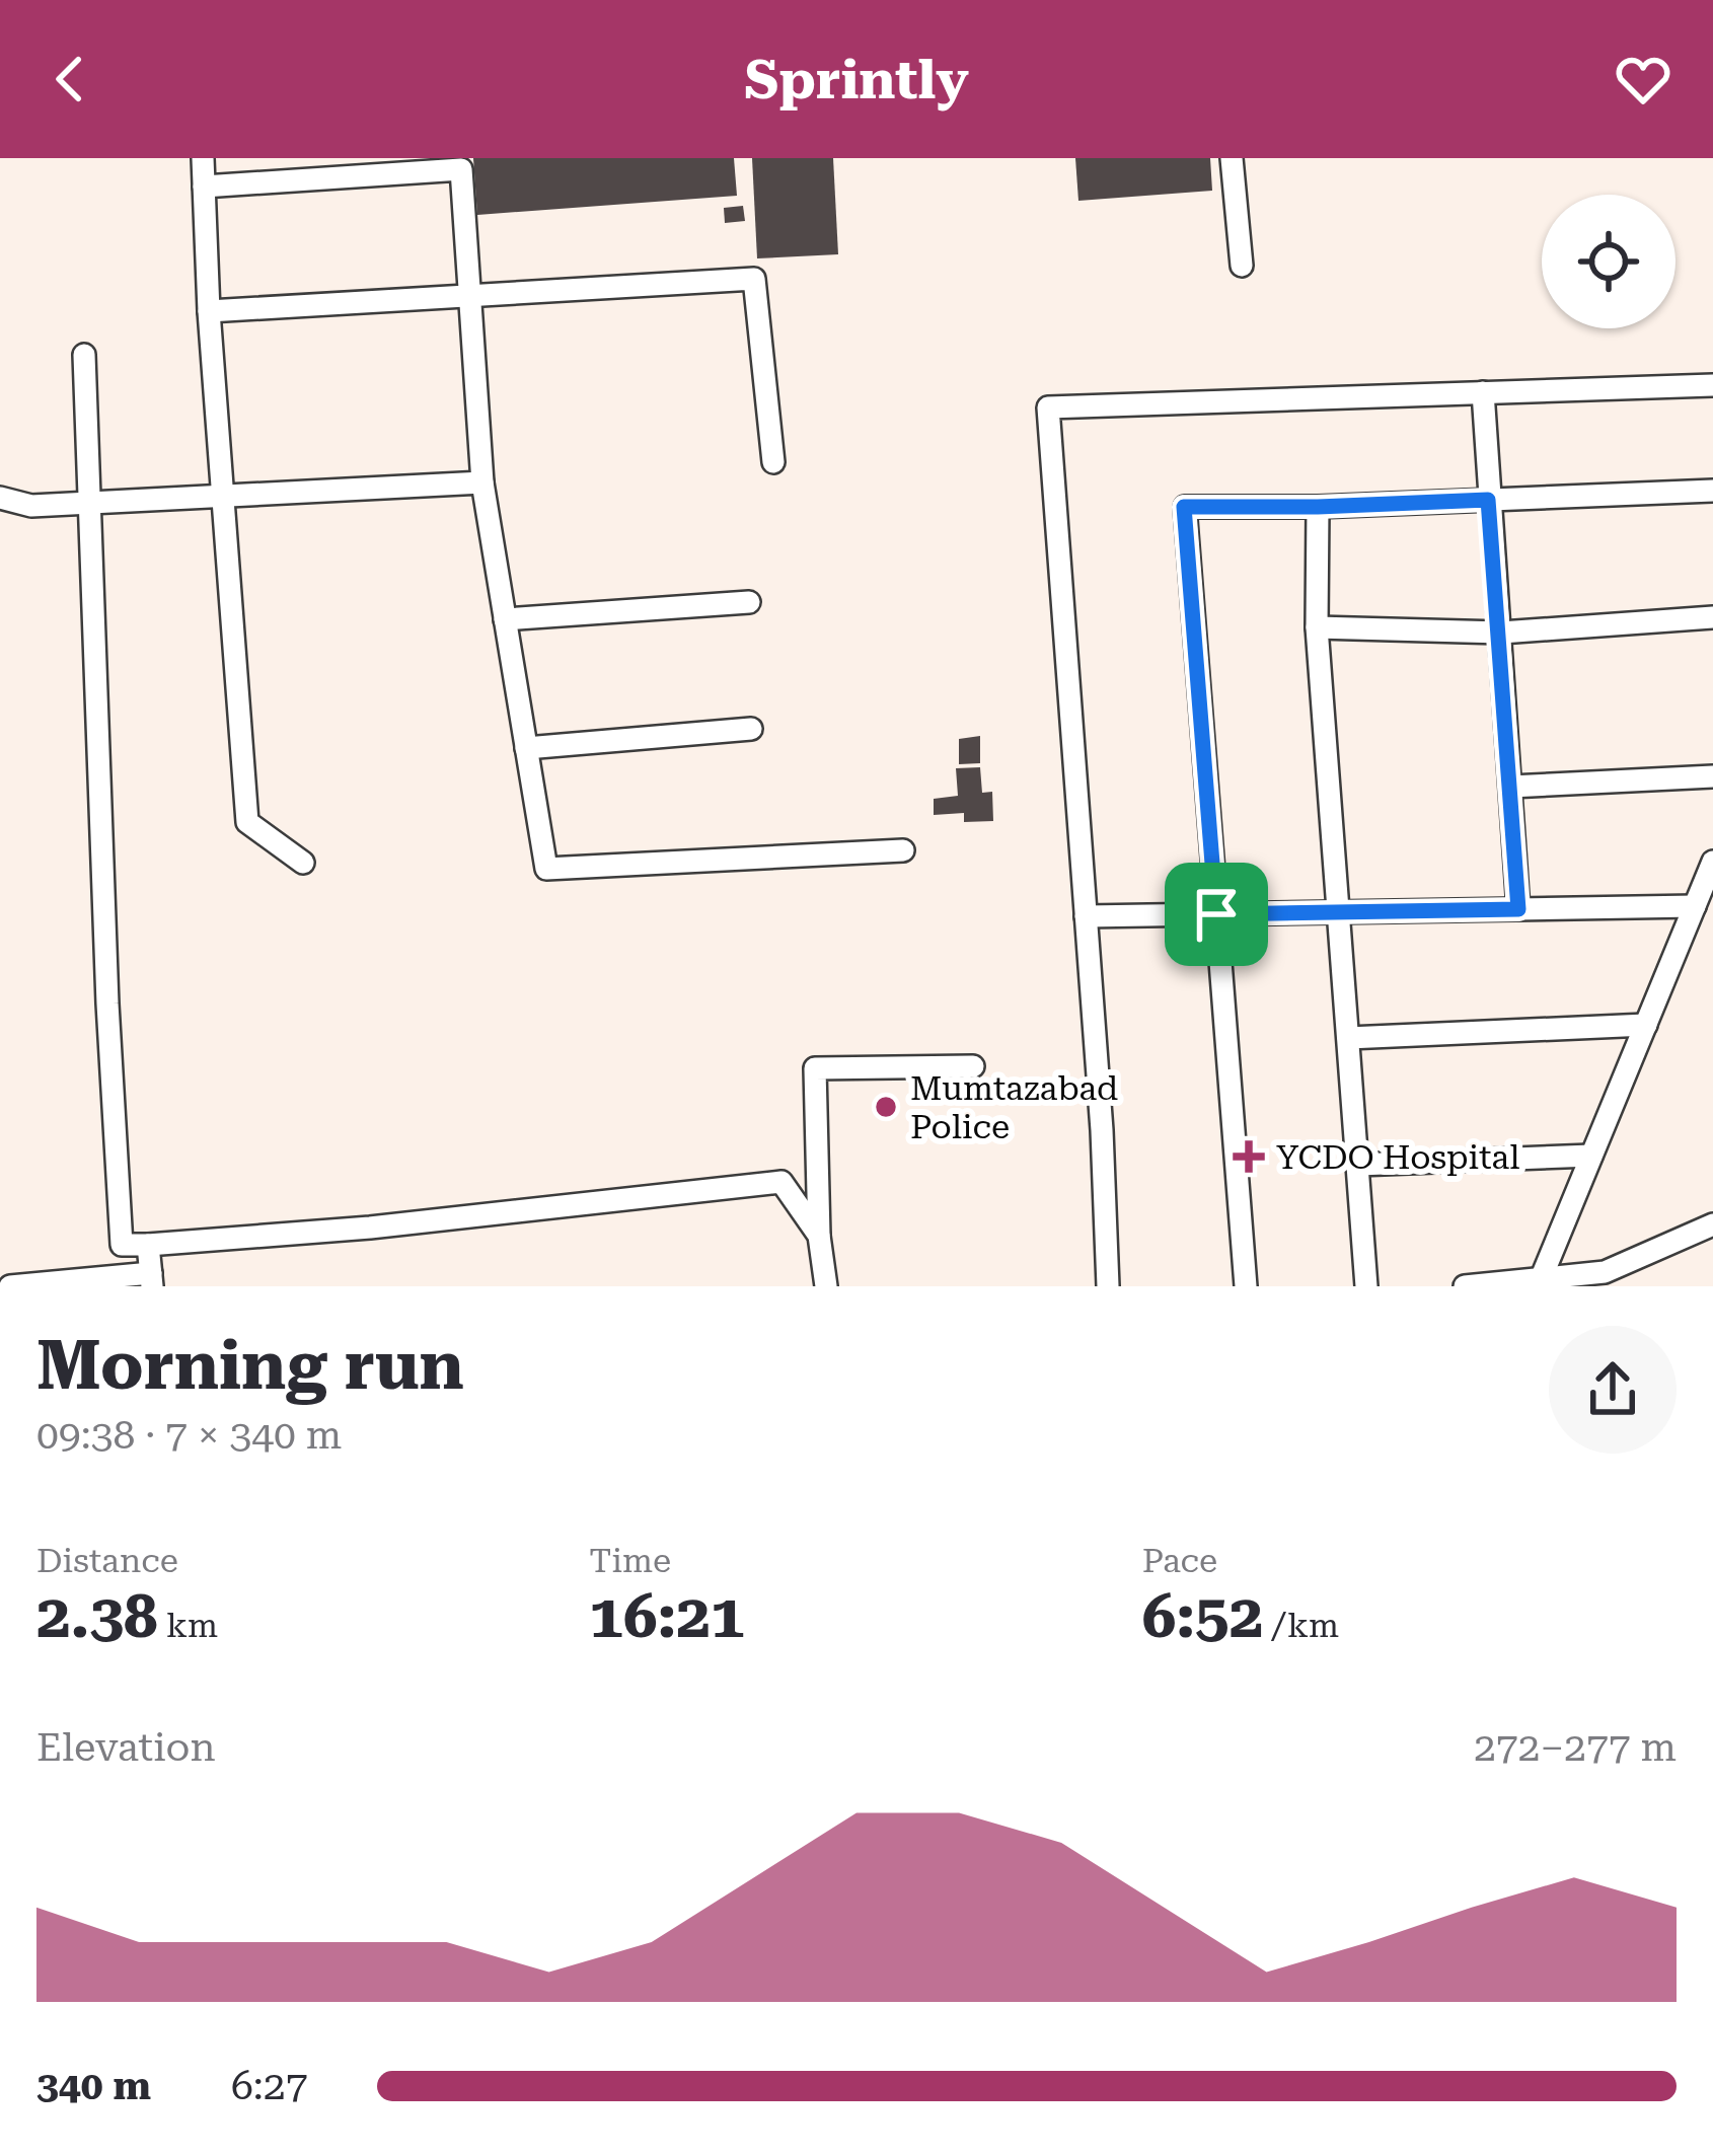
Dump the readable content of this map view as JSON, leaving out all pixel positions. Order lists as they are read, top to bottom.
{
  "places": {
    "other": ["Mumtazabad Police"],
    "health": ["YCDO Hospital"]
  },
  "page": {
    "header": "Sprintly",
    "heading": ["Morning run", "09:38 · 7 × 340 m"],
    "stats": [
      ["Distance", "2.38 km"],
      ["Time", "16:21"],
      ["Pace", "6:52 /km"]
    ],
    "chart": ["Elevation", "272–277 m"],
    "list": [
      {
        "name": "340 m",
        "note": "6:27"
      }
    ]
  }
}
